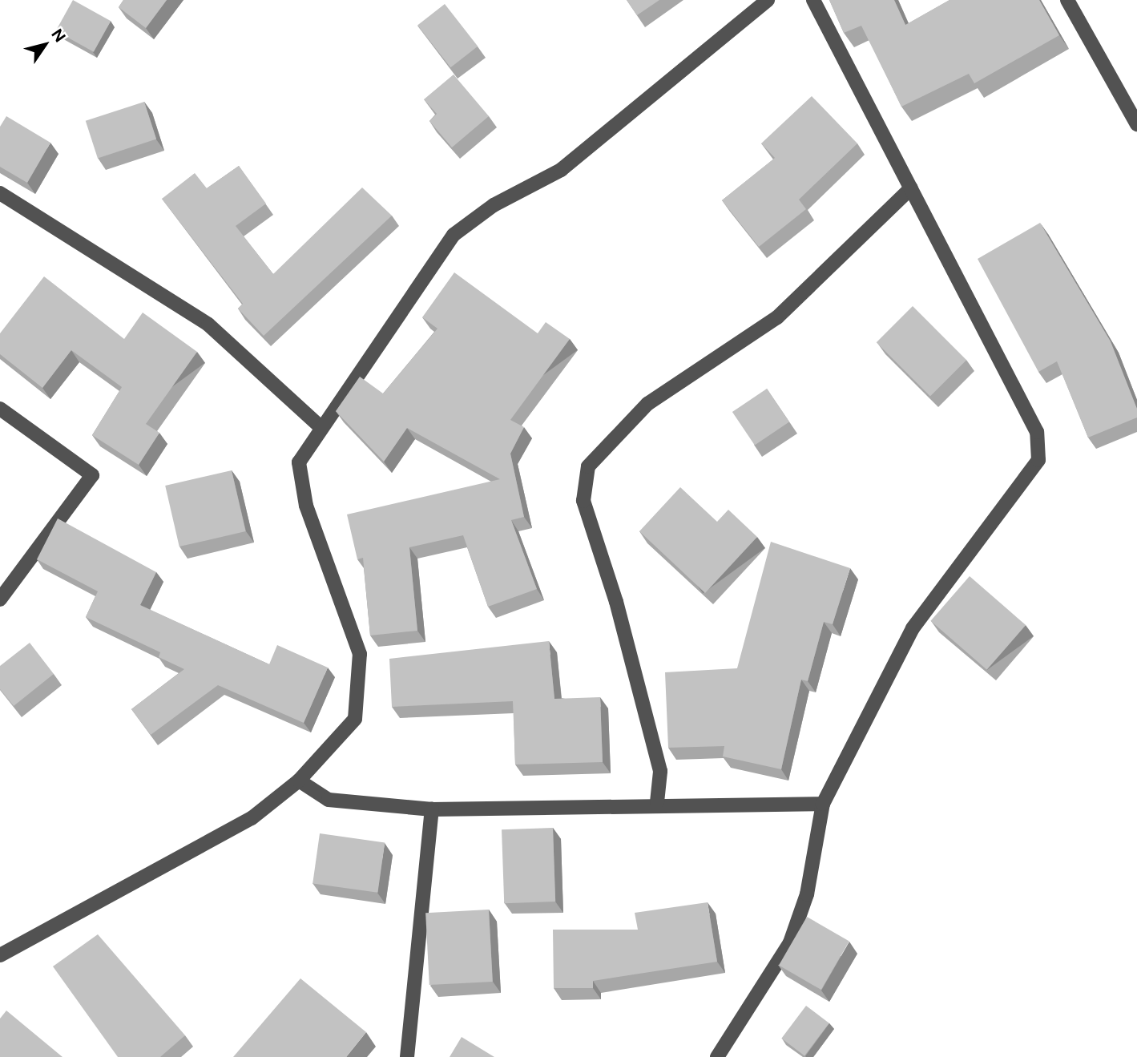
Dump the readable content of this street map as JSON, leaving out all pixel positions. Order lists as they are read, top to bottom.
{
  "north": "top right"
}
